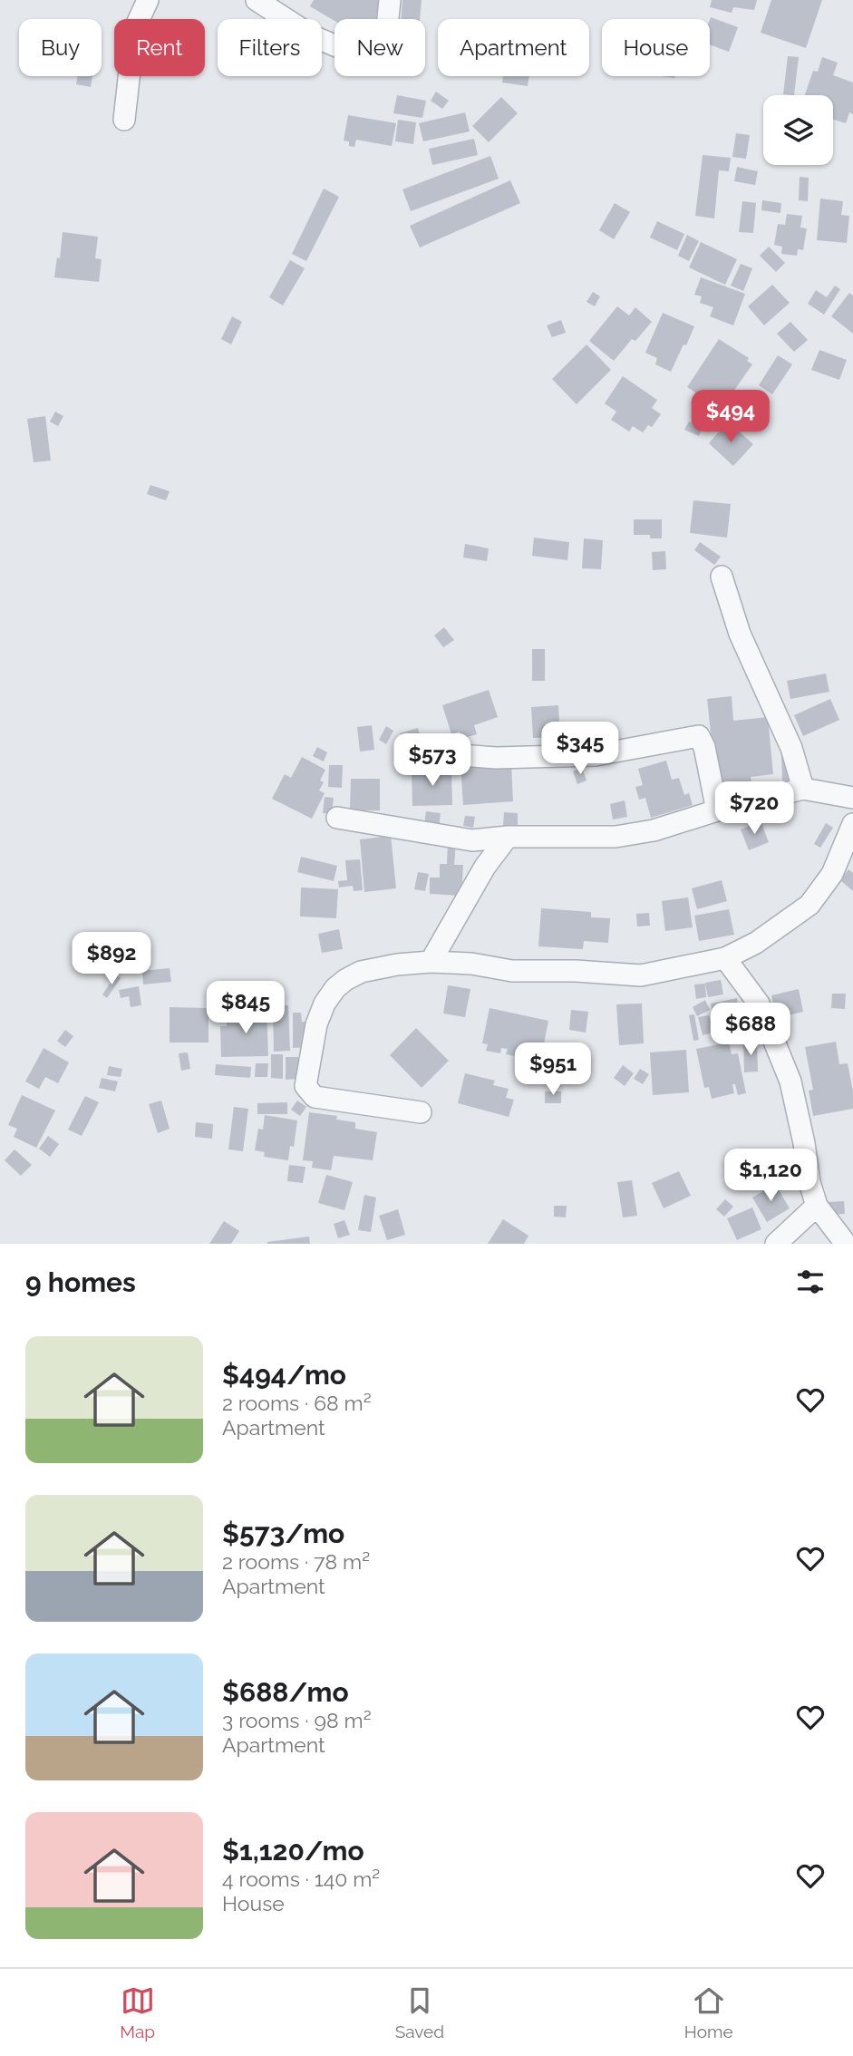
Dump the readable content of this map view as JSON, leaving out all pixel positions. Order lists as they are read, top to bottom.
{
  "page": {
    "chip": [
      "Buy",
      "Rent",
      "Filters",
      "New",
      "Apartment",
      "House"
    ],
    "price": [
      "$494",
      "$345",
      "$573",
      "$720",
      "$892",
      "$845",
      "$688",
      "$951",
      "$1,120"
    ],
    "heading": "9 homes",
    "list": [
      {
        "name": "$494/mo",
        "note": "2 rooms · 68 m² · Apartment"
      },
      {
        "name": "$573/mo",
        "note": "2 rooms · 78 m² · Apartment"
      },
      {
        "name": "$688/mo",
        "note": "3 rooms · 98 m² · Apartment"
      },
      {
        "name": "$1,120/mo",
        "note": "4 rooms · 140 m² · House"
      }
    ],
    "tabs": ["Map", "Saved", "Home"]
  }
}
